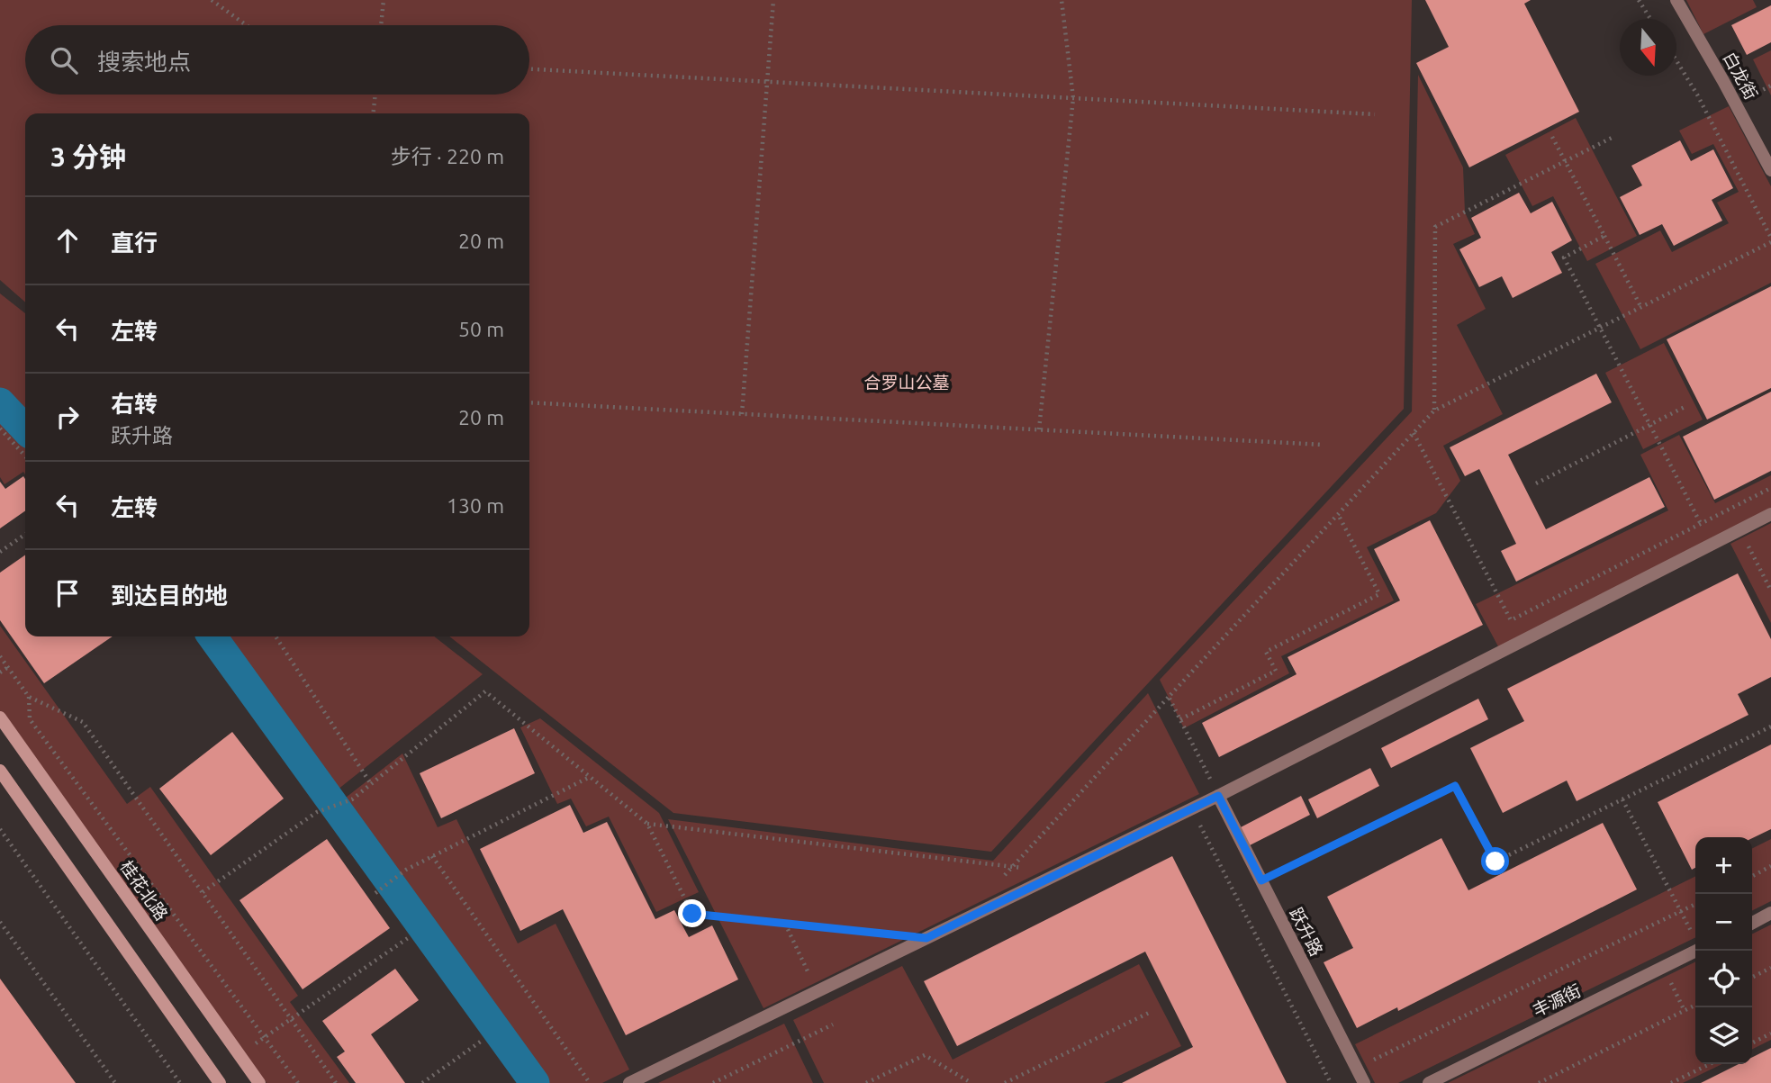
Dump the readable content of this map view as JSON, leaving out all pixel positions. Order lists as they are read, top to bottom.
{
  "streets": {
    "main road": ["桂花北路"],
    "street": ["白龙街", "跃升路", "丰源街"]
  },
  "parks": ["合罗山公墓"],
  "north": "bottom",
  "page": {
    "search": "搜索地点",
    "heading": ["3 分钟", "步行 · 220 m"],
    "list": [
      ["直行", "20 m"],
      ["左转", "50 m"],
      ["右转", "跃升路", "20 m"],
      ["左转", "130 m"],
      "到达目的地"
    ],
    "map_buttons": ["+", "−"]
  }
}
